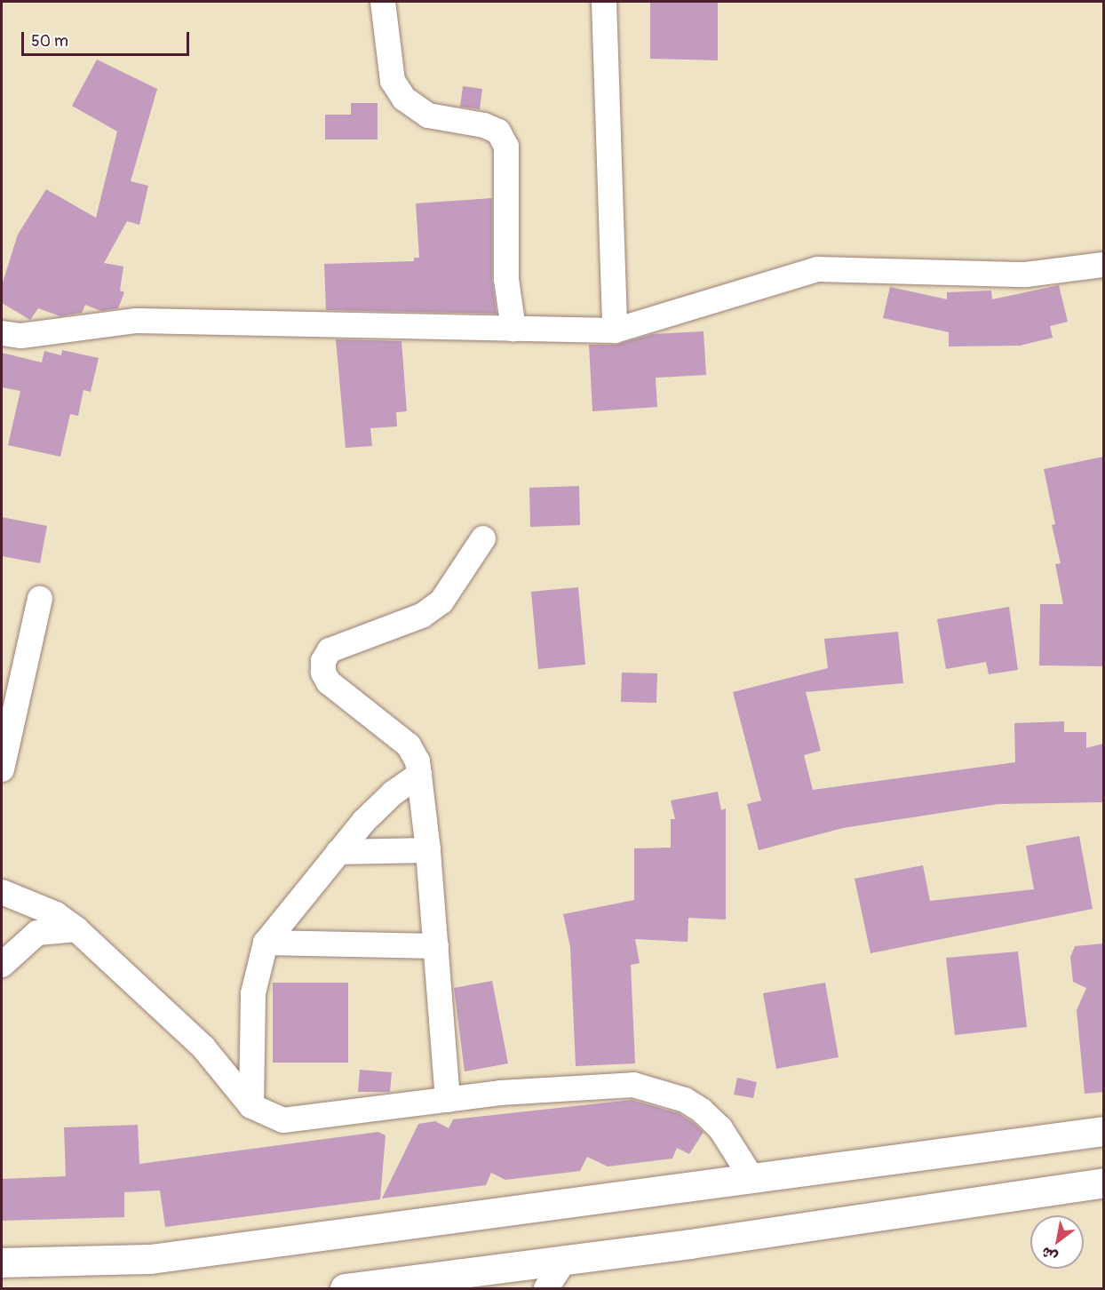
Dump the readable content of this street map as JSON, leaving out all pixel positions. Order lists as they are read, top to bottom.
{
  "scale_bar": "50 m",
  "north": "bottom left"
}
